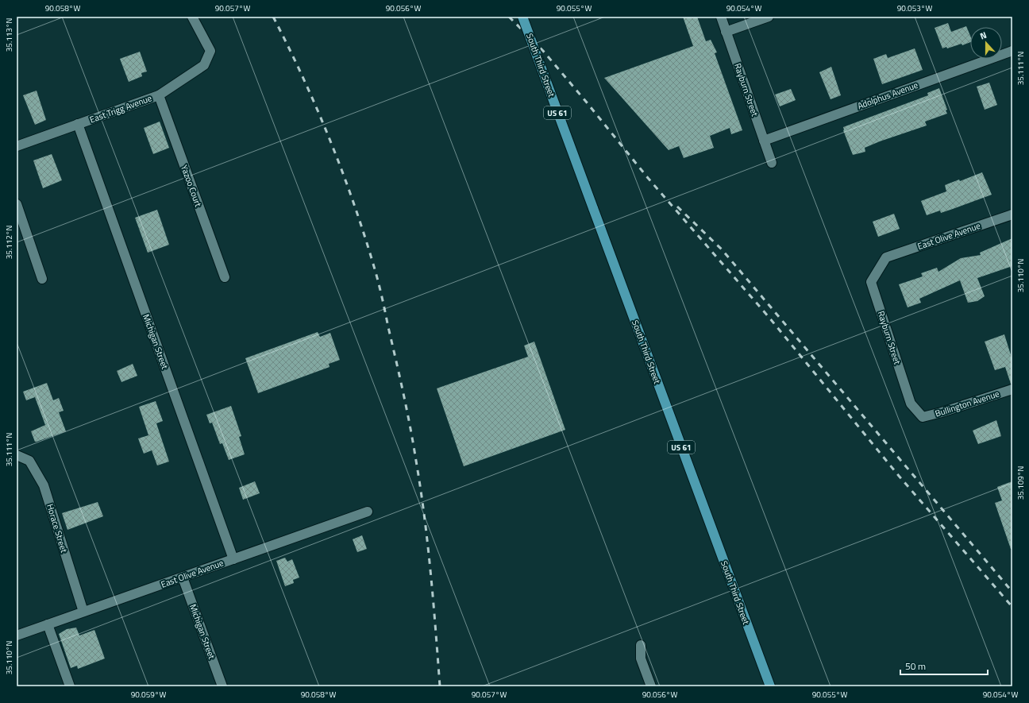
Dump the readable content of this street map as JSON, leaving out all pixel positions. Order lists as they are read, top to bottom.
{
  "streets": {
    "main road": ["South Third Street", "US 61"],
    "street": [
      "Rayburn Street",
      "Adolphus Avenue",
      "East Trigg Avenue",
      "Yazoo Court",
      "East Olive Avenue",
      "Michigan Street",
      "Bullington Avenue",
      "Horace Street"
    ]
  },
  "crossings": [
    ["Rayburn Street", "Adolphus Avenue"],
    ["Rayburn Street", "East Olive Avenue"],
    ["Rayburn Street", "Bullington Avenue"],
    ["East Trigg Avenue", "Yazoo Court"],
    ["East Trigg Avenue", "Michigan Street"],
    ["East Olive Avenue", "Michigan Street"],
    ["East Olive Avenue", "Horace Street"]
  ],
  "scale_bar": "50 m",
  "north": "top",
  "coordinates": [
    "90.058°W",
    "90.057°W",
    "90.056°W",
    "90.055°W",
    "90.054°W",
    "90.053°W",
    "35.113°N",
    "35.111°N",
    "35.112°N",
    "35.110°N",
    "35.109°N",
    "90.059°W"
  ]
}
